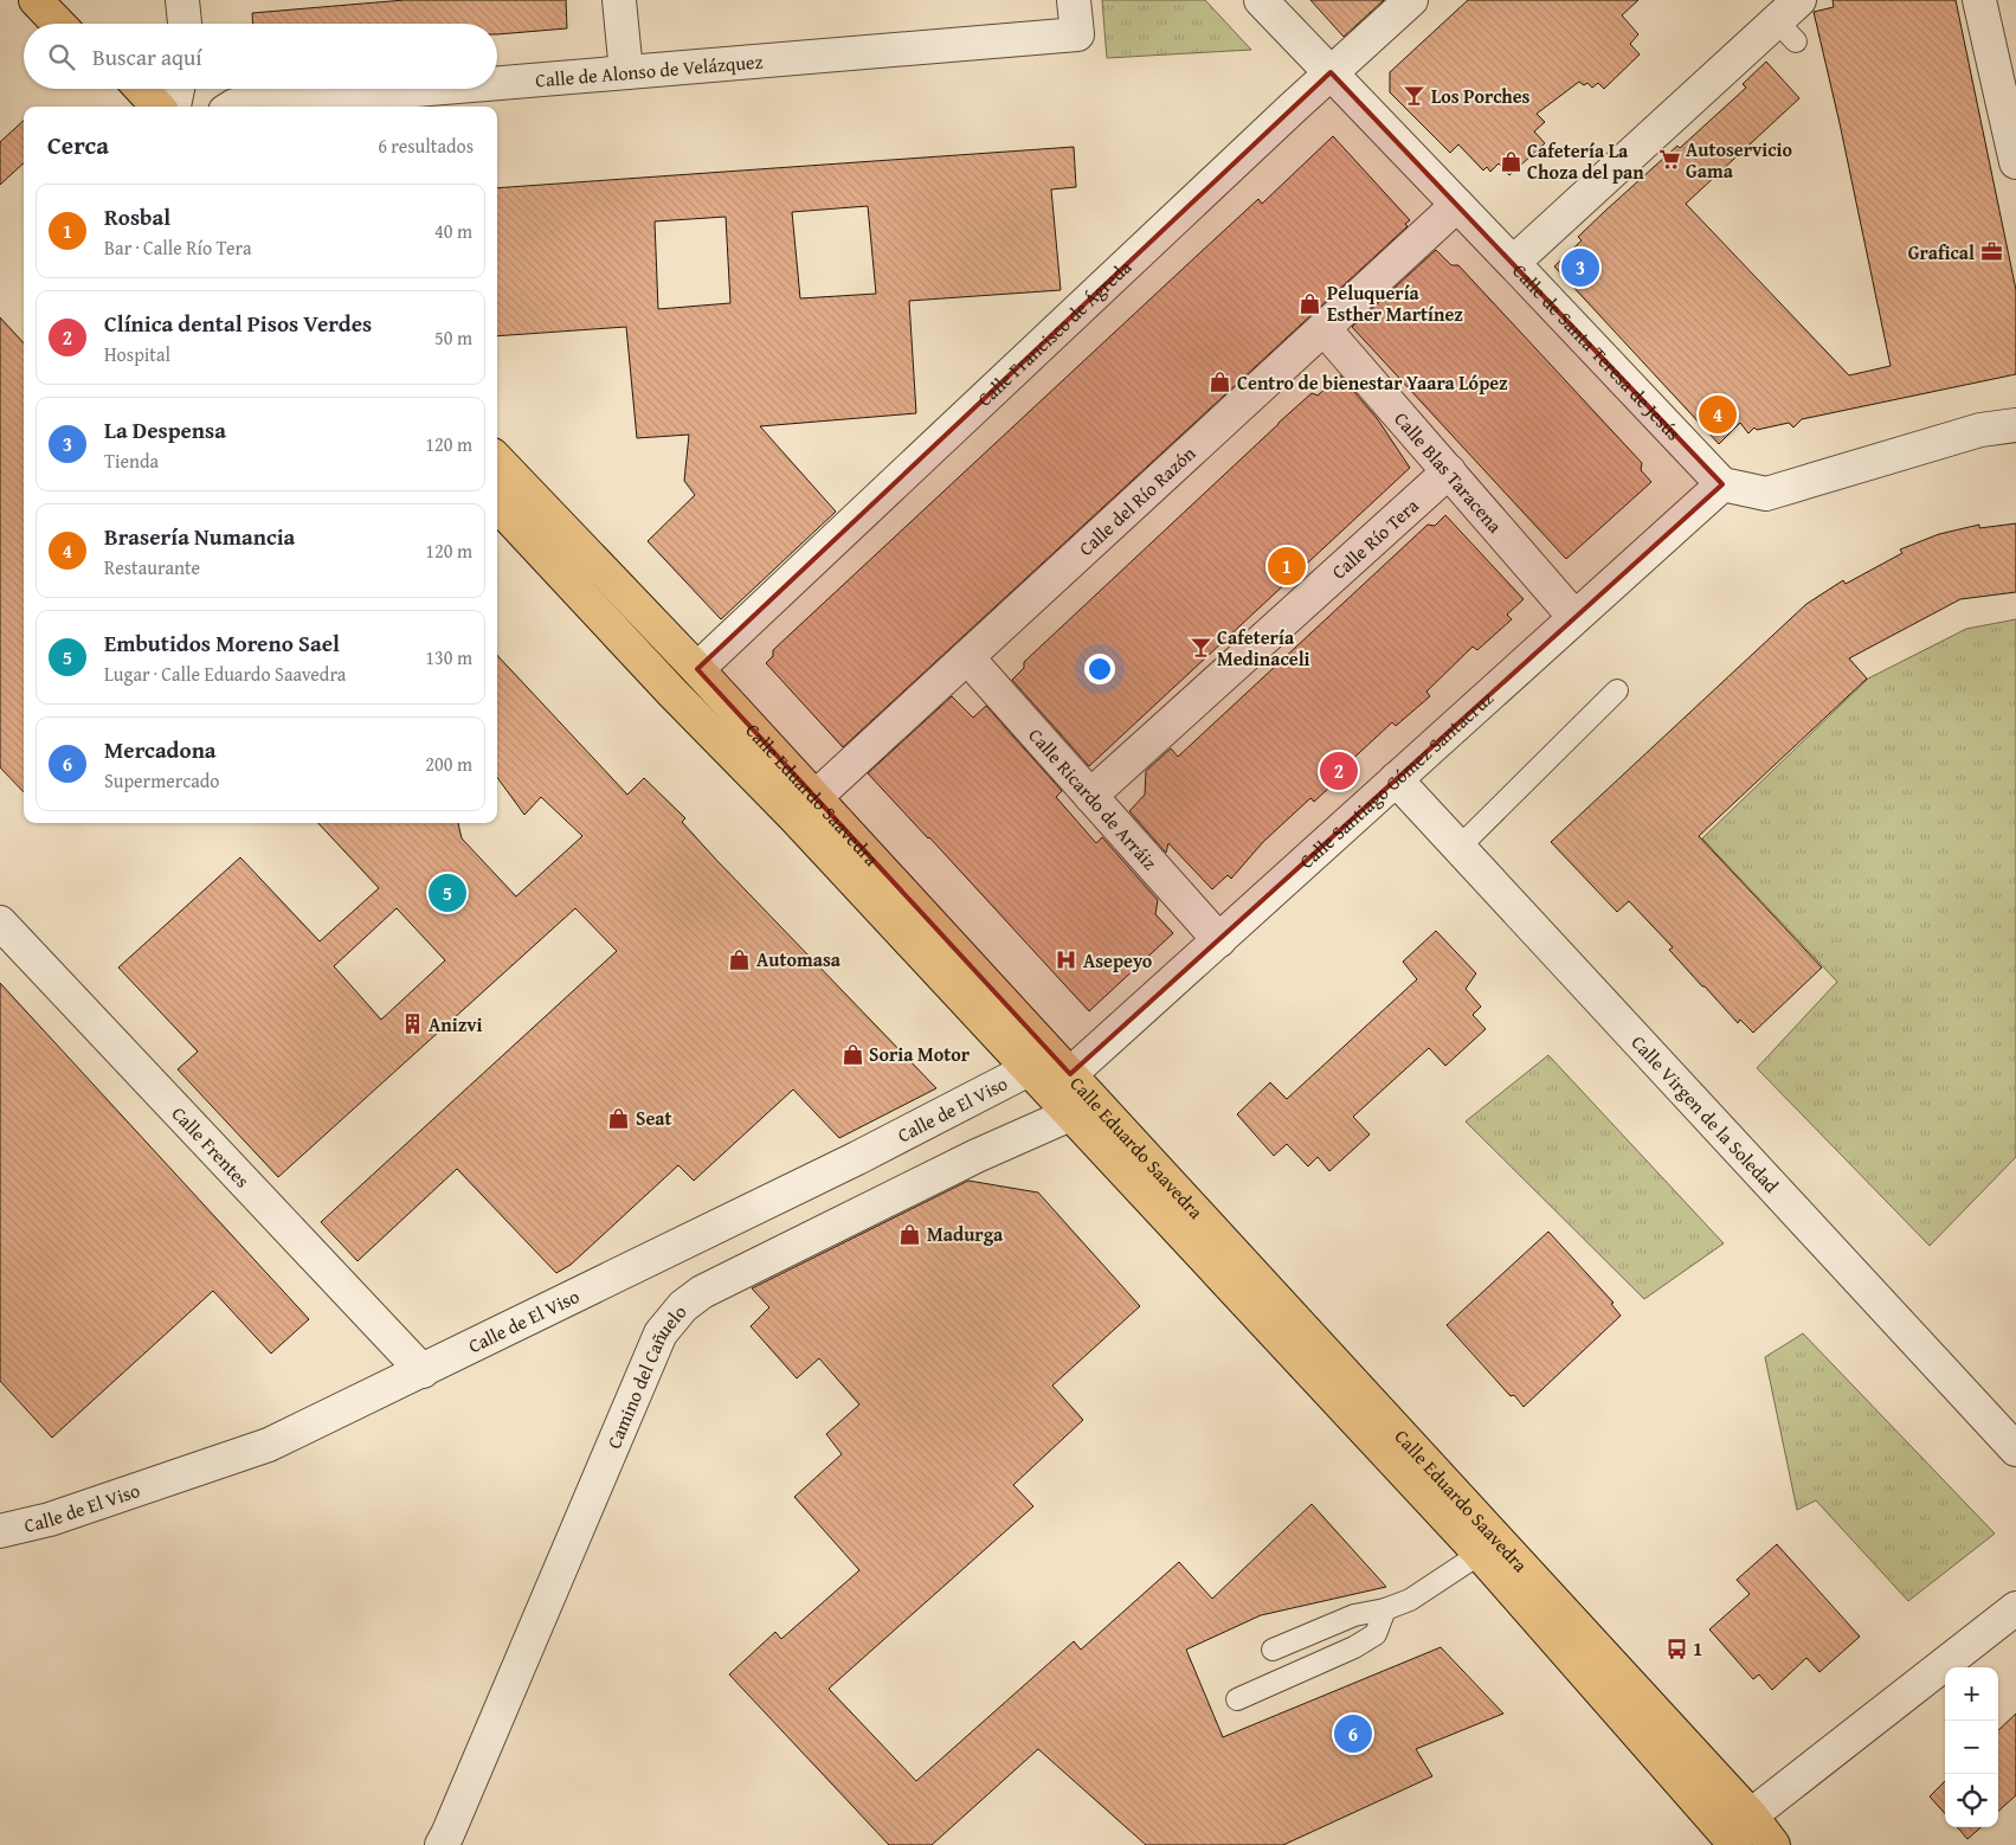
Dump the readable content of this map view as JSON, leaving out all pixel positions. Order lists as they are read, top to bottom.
{
  "streets": {
    "main road": ["Calle Eduardo Saavedra"],
    "street": [
      "Calle de Alonso de Velázquez",
      "Calle Francisco de Ágreda",
      "Calle de Santa Teresa de Jesús",
      "Calle Blas Taracena",
      "Calle del Río Razón",
      "Calle Río Tera",
      "Calle Santiago Gómez Santacruz",
      "Calle Ricardo de Arráiz",
      "Calle de El Viso",
      "Calle Virgen de la Soledad",
      "Calle Frentes",
      "Camino del Cañuelo"
    ]
  },
  "crossings": [
    ["Calle Francisco de Ágreda", "Calle de Santa Teresa de Jesús"],
    ["Calle Francisco de Ágreda", "Calle Eduardo Saavedra"],
    ["Calle de Santa Teresa de Jesús", "Calle del Río Razón"],
    ["Calle de Santa Teresa de Jesús", "Calle Santiago Gómez Santacruz"],
    ["Calle Blas Taracena", "Calle del Río Razón"],
    ["Calle Blas Taracena", "Calle Río Tera"],
    ["Calle Blas Taracena", "Calle Santiago Gómez Santacruz"],
    ["Calle del Río Razón", "Calle Eduardo Saavedra"],
    ["Calle del Río Razón", "Calle Ricardo de Arráiz"],
    ["Calle Río Tera", "Calle Ricardo de Arráiz"],
    ["Calle Santiago Gómez Santacruz", "Calle Eduardo Saavedra"],
    ["Calle Santiago Gómez Santacruz", "Calle Ricardo de Arráiz"],
    ["Calle Santiago Gómez Santacruz", "Calle Virgen de la Soledad"],
    ["Calle Eduardo Saavedra", "Calle de El Viso"],
    ["Calle Eduardo Saavedra", "Camino del Cañuelo"],
    ["Calle de El Viso", "Calle Frentes"]
  ],
  "places": {
    "bar": ["Los Porches", "Cafetería Medinaceli"],
    "supermarket": ["Autoservicio Gama"],
    "shop": [
      "Cafetería La Choza del pan",
      "Peluquería Esther Martínez",
      "Centro de bienestar Yaara López",
      "Automasa",
      "Soria Motor",
      "Seat",
      "Madurga"
    ],
    "office": ["Grafical"],
    "hospital": ["Asepeyo"],
    "building": ["Anizvi"],
    "bus stop": ["1"]
  },
  "page": {
    "search": "Buscar aquí",
    "heading": ["Cerca", "6 resultados"],
    "list": [
      {
        "mark": "1",
        "name": "Rosbal",
        "note": "Bar · Calle Río Tera",
        "value": "40 m"
      },
      {
        "mark": "2",
        "name": "Clínica dental Pisos Verdes",
        "note": "Hospital",
        "value": "50 m"
      },
      {
        "mark": "3",
        "name": "La Despensa",
        "note": "Tienda",
        "value": "120 m"
      },
      {
        "mark": "4",
        "name": "Brasería Numancia",
        "note": "Restaurante",
        "value": "120 m"
      },
      {
        "mark": "5",
        "name": "Embutidos Moreno Sael",
        "note": "Lugar · Calle Eduardo Saavedra",
        "value": "130 m"
      },
      {
        "mark": "6",
        "name": "Mercadona",
        "note": "Supermercado",
        "value": "200 m"
      }
    ],
    "pins": [
      "3",
      "4",
      "1",
      "2",
      "5",
      "6"
    ],
    "map_buttons": ["+", "−"]
  }
}
